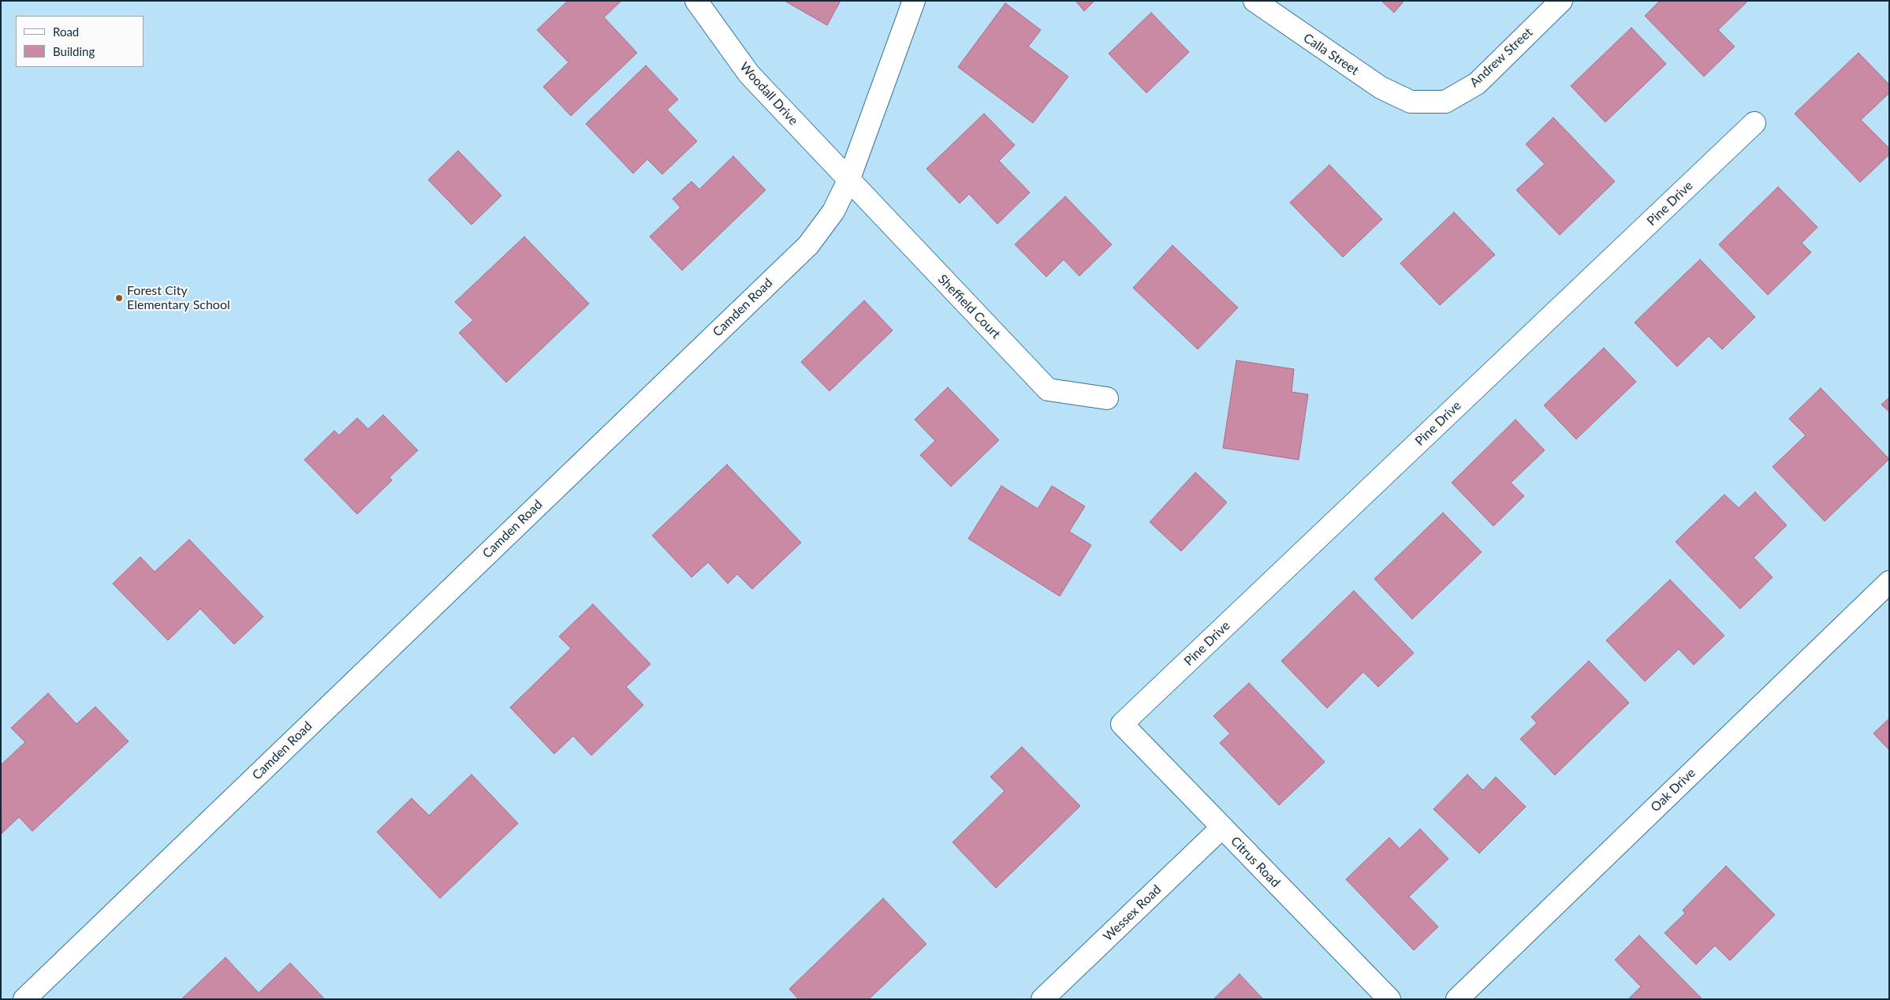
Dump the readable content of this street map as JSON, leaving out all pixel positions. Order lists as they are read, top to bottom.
{
  "streets": {
    "street": [
      "Calla Street",
      "Andrew Street",
      "Woodall Drive",
      "Pine Drive",
      "Sheffield Court",
      "Camden Road",
      "Oak Drive",
      "Citrus Road",
      "Wessex Road"
    ]
  },
  "crossings": [
    ["Calla Street", "Andrew Street"],
    ["Woodall Drive", "Sheffield Court"],
    ["Woodall Drive", "Camden Road"],
    ["Pine Drive", "Citrus Road"],
    ["Sheffield Court", "Camden Road"],
    ["Citrus Road", "Wessex Road"]
  ],
  "places": ["Forest City Elementary School"],
  "legend": ["Road", "Building"]
}
